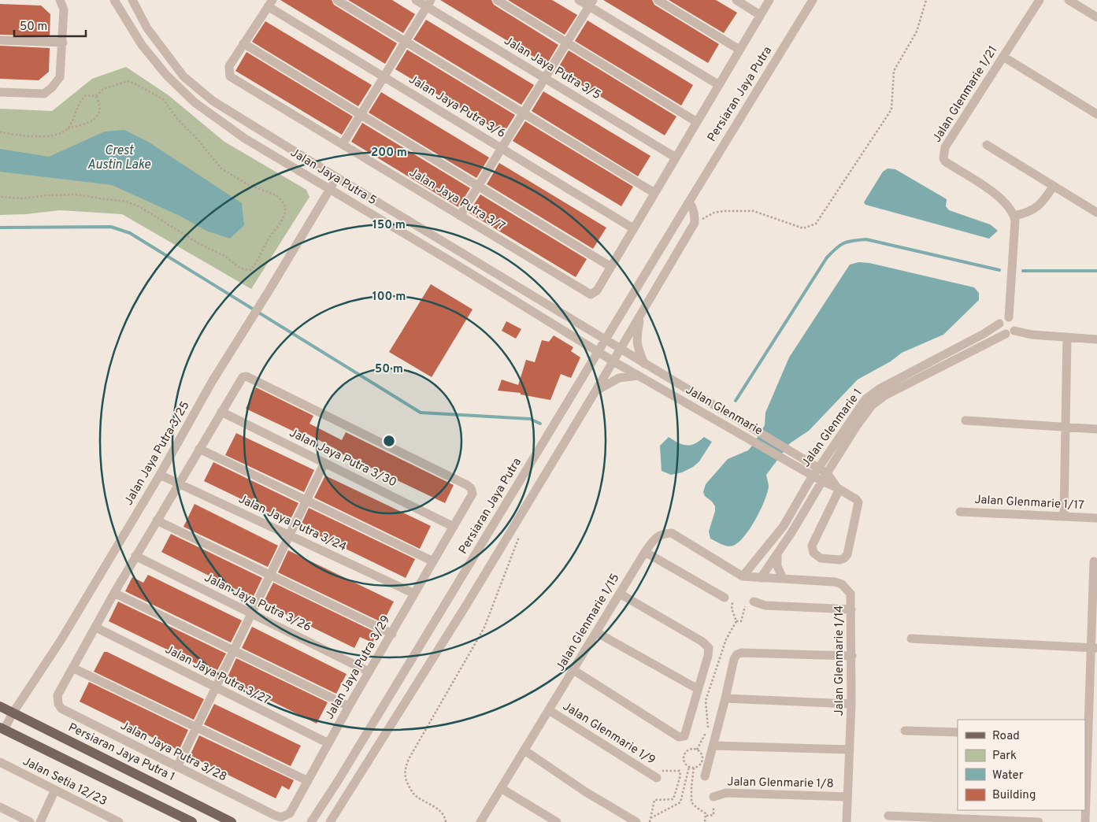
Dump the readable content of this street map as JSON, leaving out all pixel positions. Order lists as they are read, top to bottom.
{
  "streets": {
    "main road": ["Persiaran Jaya Putra 1"],
    "street": [
      "Jalan Jaya Putra 3/5",
      "Persiaran Jaya Putra",
      "Jalan Glenmarie 1/21",
      "Jalan Jaya Putra 3/6",
      "Jalan Jaya Putra 5",
      "Jalan Jaya Putra 3/7",
      "Jalan Glenmarie",
      "Jalan Glenmarie 1",
      "Jalan Jaya Putra 3/25",
      "Jalan Jaya Putra 3/30",
      "Jalan Glenmarie 1/17",
      "Jalan Jaya Putra 3/24",
      "Jalan Jaya Putra 3/26",
      "Jalan Glenmarie 1/15",
      "Jalan Glenmarie 1/14",
      "Jalan Jaya Putra 3/29",
      "Jalan Jaya Putra 3/27",
      "Jalan Glenmarie 1/9",
      "Jalan Jaya Putra 3/28",
      "Jalan Setia 12/23",
      "Jalan Glenmarie 1/8"
    ]
  },
  "crossings": [
    ["Persiaran Jaya Putra", "Jalan Jaya Putra 5"],
    ["Jalan Jaya Putra 5", "Jalan Glenmarie"],
    ["Jalan Jaya Putra 5", "Jalan Jaya Putra 3/25"],
    ["Jalan Glenmarie", "Jalan Glenmarie 1"],
    ["Jalan Glenmarie 1", "Jalan Glenmarie 1/15"],
    ["Jalan Glenmarie 1", "Jalan Glenmarie 1/14"],
    ["Jalan Jaya Putra 3/25", "Jalan Jaya Putra 3/24"],
    ["Jalan Jaya Putra 3/25", "Persiaran Jaya Putra 1"],
    ["Jalan Jaya Putra 3/30", "Jalan Jaya Putra 3/29"],
    ["Jalan Jaya Putra 3/24", "Jalan Jaya Putra 3/29"],
    ["Jalan Jaya Putra 3/26", "Jalan Jaya Putra 3/29"],
    ["Jalan Glenmarie 1/15", "Jalan Glenmarie 1/14"],
    ["Jalan Glenmarie 1/15", "Jalan Glenmarie 1/9"],
    ["Jalan Glenmarie 1/14", "Jalan Glenmarie 1/8"],
    ["Jalan Jaya Putra 3/29", "Jalan Jaya Putra 3/27"],
    ["Jalan Jaya Putra 3/29", "Jalan Jaya Putra 3/28"]
  ],
  "water": ["Crest Austin Lake"],
  "legend": [
    "Road",
    "Park",
    "Water",
    "Building"
  ],
  "scale_bar": "50 m",
  "rings": [
    "200 m",
    "150 m",
    "100 m",
    "50 m"
  ]
}
